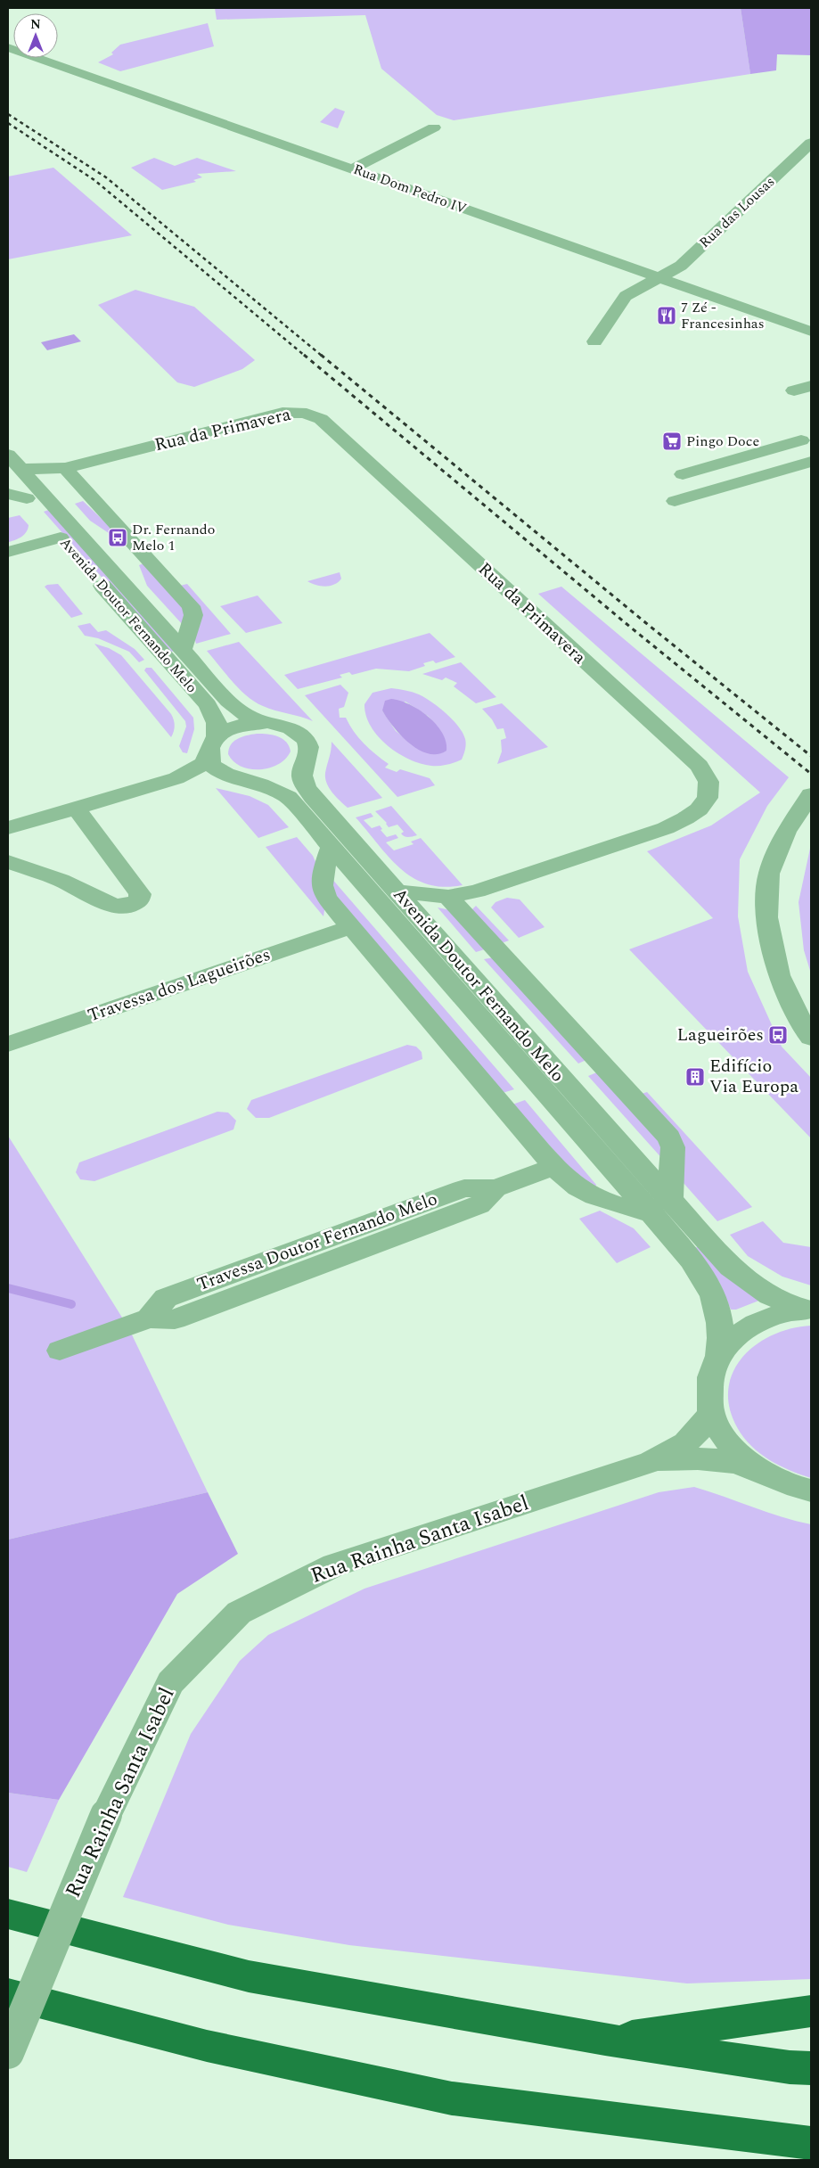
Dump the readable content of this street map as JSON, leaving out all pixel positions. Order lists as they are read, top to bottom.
{
  "streets": {
    "street": [
      "Rua Dom Pedro IV",
      "Rua das Lousas",
      "Rua da Primavera",
      "Avenida Doutor Fernando Melo",
      "Travessa dos Lagueirões",
      "Travessa Doutor Fernando Melo",
      "Rua Rainha Santa Isabel"
    ]
  },
  "crossings": [
    ["Rua Dom Pedro IV", "Rua das Lousas"],
    ["Rua da Primavera", "Avenida Doutor Fernando Melo"],
    ["Avenida Doutor Fernando Melo", "Rua Rainha Santa Isabel"]
  ],
  "places": {
    "restaurant": ["7 Zé - Francesinhas"],
    "supermarket": ["Pingo Doce"],
    "bus stop": ["Dr. Fernando Melo 1", "Lagueirões"],
    "building": ["Edifício Via Europa"]
  },
  "north": "top"
}
